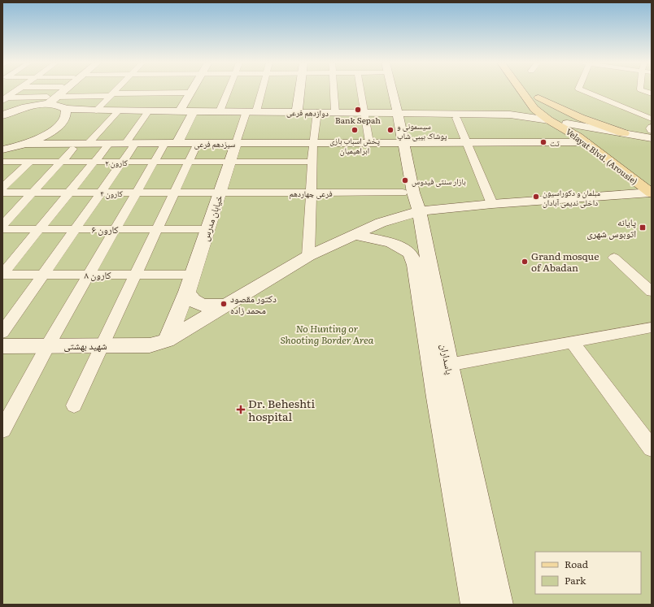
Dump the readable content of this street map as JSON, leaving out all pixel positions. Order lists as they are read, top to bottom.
{
  "streets": {
    "main road": ["Velayat Blvd. (Arousie)"],
    "street": [
      "دوازدهم فرعی",
      "سیزدهم فرعی",
      "کارون ۲",
      "کارون ۴",
      "فرعی چهاردهم",
      "خیابان مدرس",
      "کارون ۶",
      "کارون ۸",
      "شهید بهشتی",
      "پاسداران"
    ]
  },
  "crossings": [
    ["دوازدهم فرعی", "Velayat Blvd. (Arousie)"],
    ["دوازدهم فرعی", "پاسداران"],
    ["سیزدهم فرعی", "Velayat Blvd. (Arousie)"],
    ["سیزدهم فرعی", "خیابان مدرس"],
    ["سیزدهم فرعی", "پاسداران"],
    ["Velayat Blvd. (Arousie)", "شهید بهشتی"],
    ["کارون ۲", "خیابان مدرس"],
    ["کارون ۴", "فرعی چهاردهم"],
    ["کارون ۴", "خیابان مدرس"],
    ["فرعی چهاردهم", "خیابان مدرس"],
    ["خیابان مدرس", "کارون ۶"],
    ["خیابان مدرس", "کارون ۸"],
    ["خیابان مدرس", "شهید بهشتی"],
    ["شهید بهشتی", "پاسداران"]
  ],
  "parks": ["No Hunting or Shooting Border Area"],
  "places": {
    "other": [
      "Bank Sepah",
      "پخش اسباب بازی ابراهیمیان",
      "سیسمونی و پوشاک بیبی شاپ",
      "تت",
      "بازار سنتی فیدوس",
      "مبلمان و دکوراسیون داخلی ندیمی آبادان",
      "Grand mosque of Abadan",
      "دكتور مقصود محمد زاده"
    ],
    "transit": ["پایانه اتوبوس شهری"],
    "health": ["Dr. Beheshti hospital"]
  },
  "legend": ["Road", "Park"]
}
